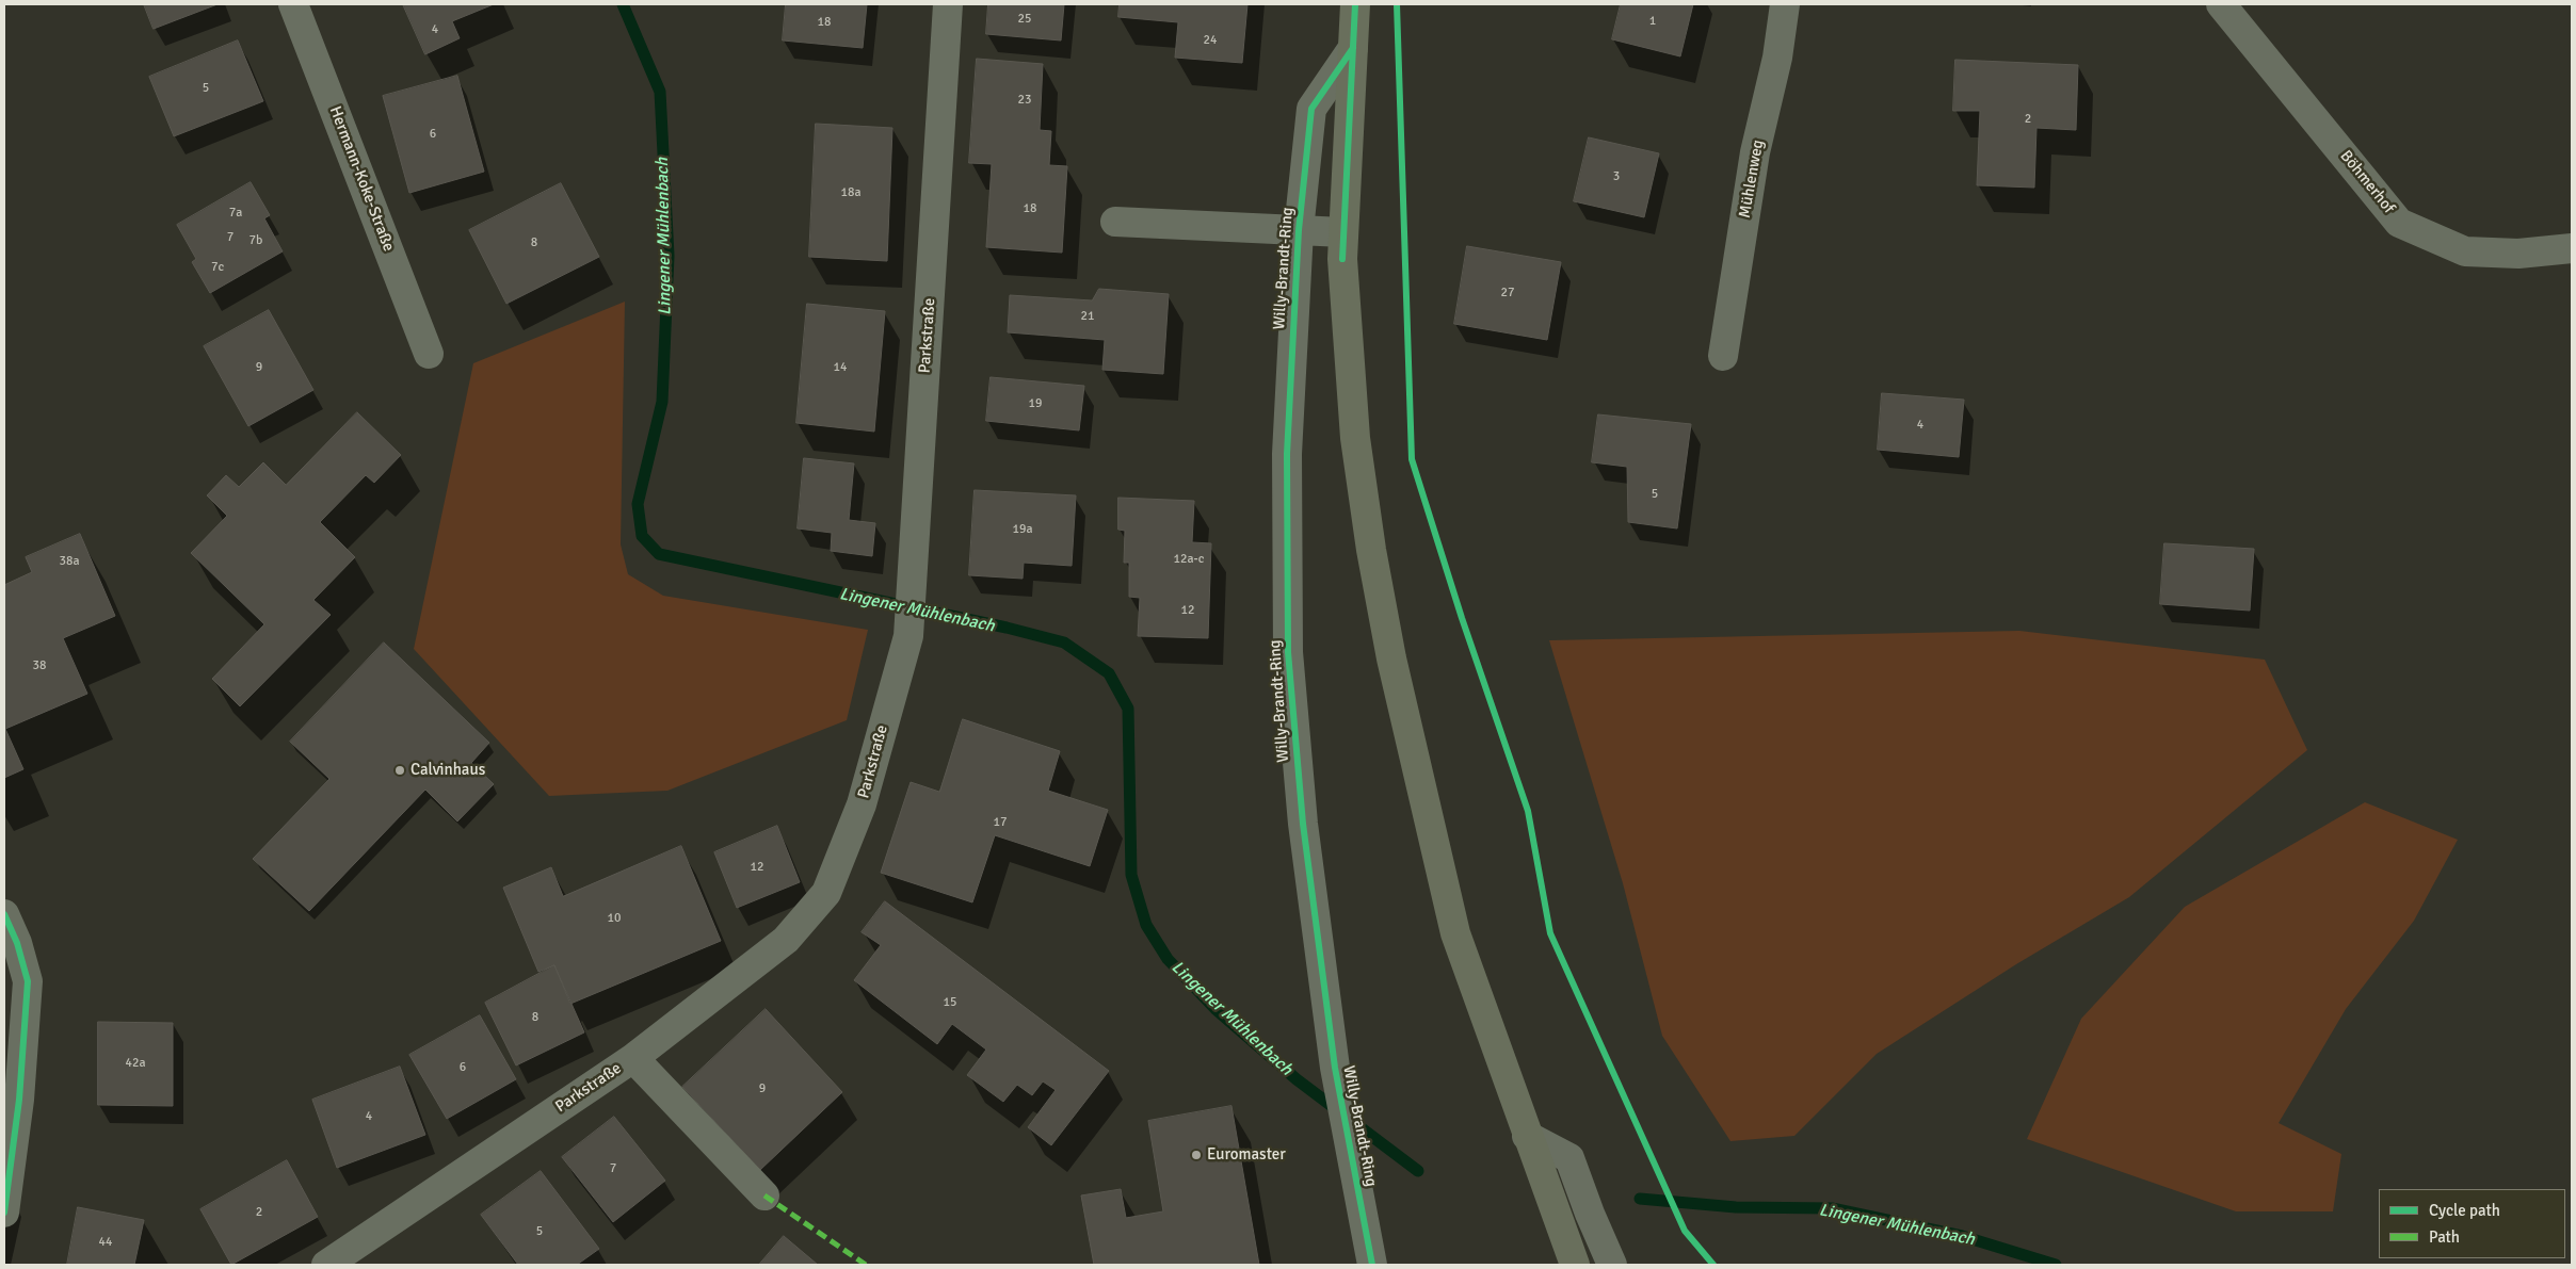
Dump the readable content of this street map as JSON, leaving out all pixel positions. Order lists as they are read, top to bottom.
{
  "streets": {
    "street": [
      "Hermann-Koke-Straße",
      "Mühlenweg",
      "Böhmerhof",
      "Willy-Brandt-Ring",
      "Parkstraße"
    ]
  },
  "water": ["Lingener Mühlenbach"],
  "places": ["Calvinhaus", "Euromaster"],
  "house_numbers": [
    "25",
    "1",
    "18",
    "4",
    "24",
    "5",
    "23",
    "2",
    "6",
    "3",
    "18a",
    "18",
    "7a",
    "7",
    "7b",
    "8",
    "7c",
    "27",
    "21",
    "9",
    "14",
    "19",
    "4",
    "5",
    "19a",
    "12a-c",
    "38a",
    "12",
    "38",
    "17",
    "12",
    "10",
    "15",
    "8",
    "42a",
    "6",
    "9",
    "4",
    "7",
    "2",
    "5",
    "44"
  ],
  "legend": ["Cycle path", "Path"]
}
